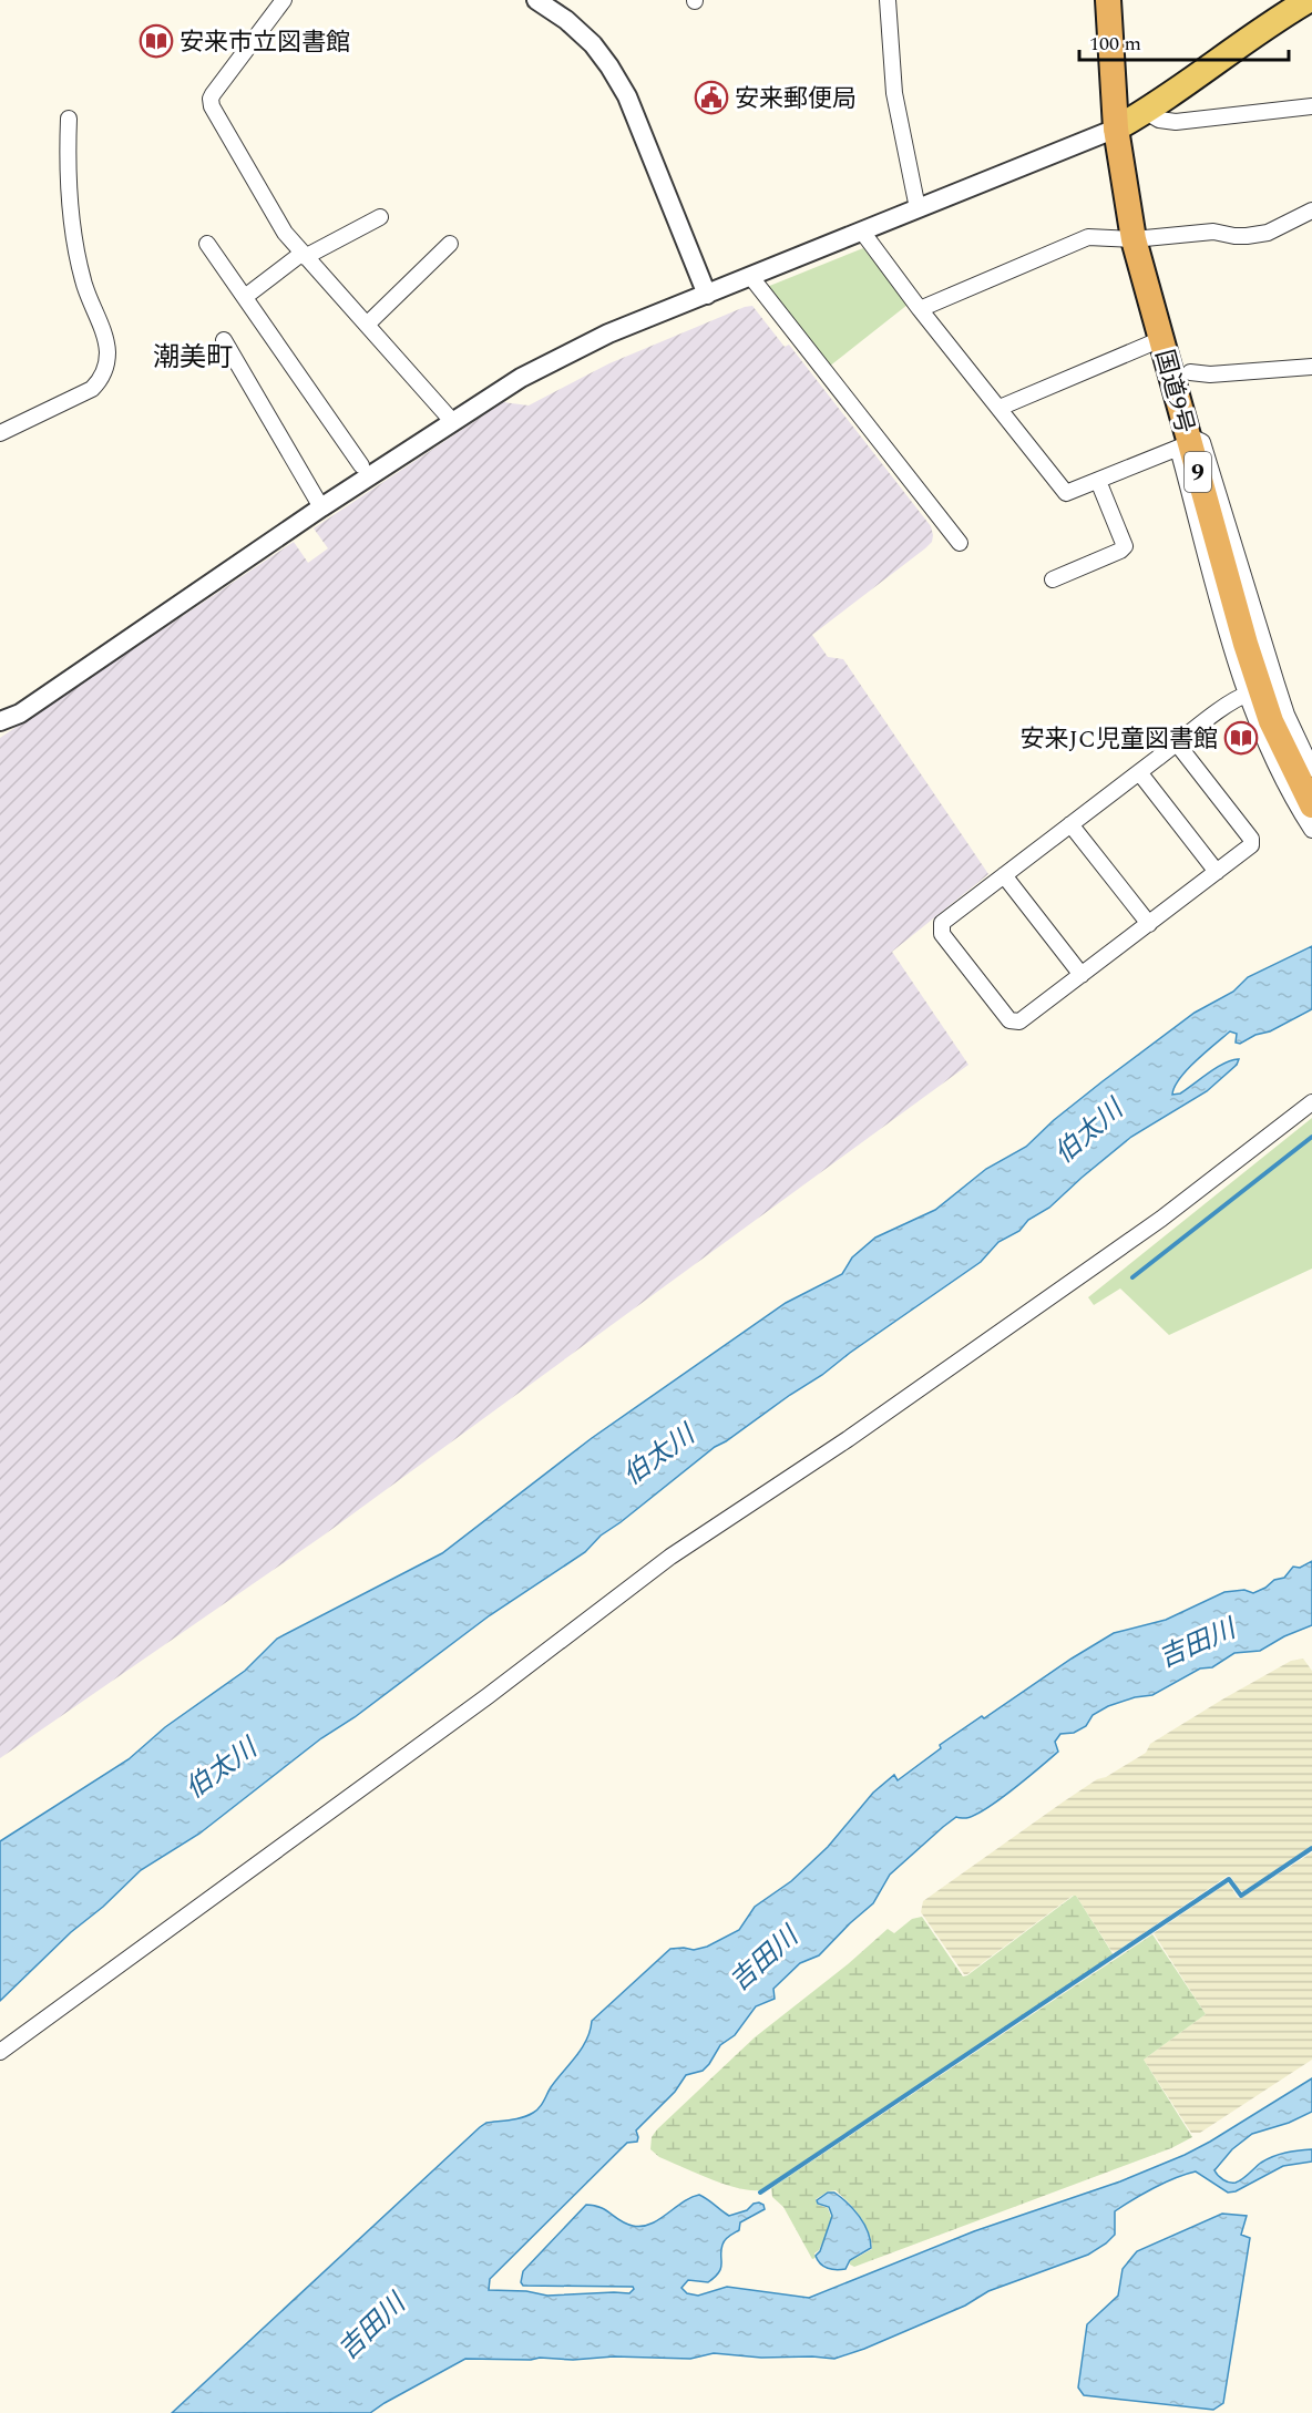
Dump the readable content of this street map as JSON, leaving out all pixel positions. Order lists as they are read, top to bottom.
{
  "streets": {
    "highway": ["国道9号", "9"]
  },
  "districts": ["潮美町"],
  "water": ["伯太川", "吉田川"],
  "places": {
    "library": ["安来市立図書館", "安来JC児童図書館"],
    "public building": ["安来郵便局"]
  },
  "scale_bar": "100 m"
}
